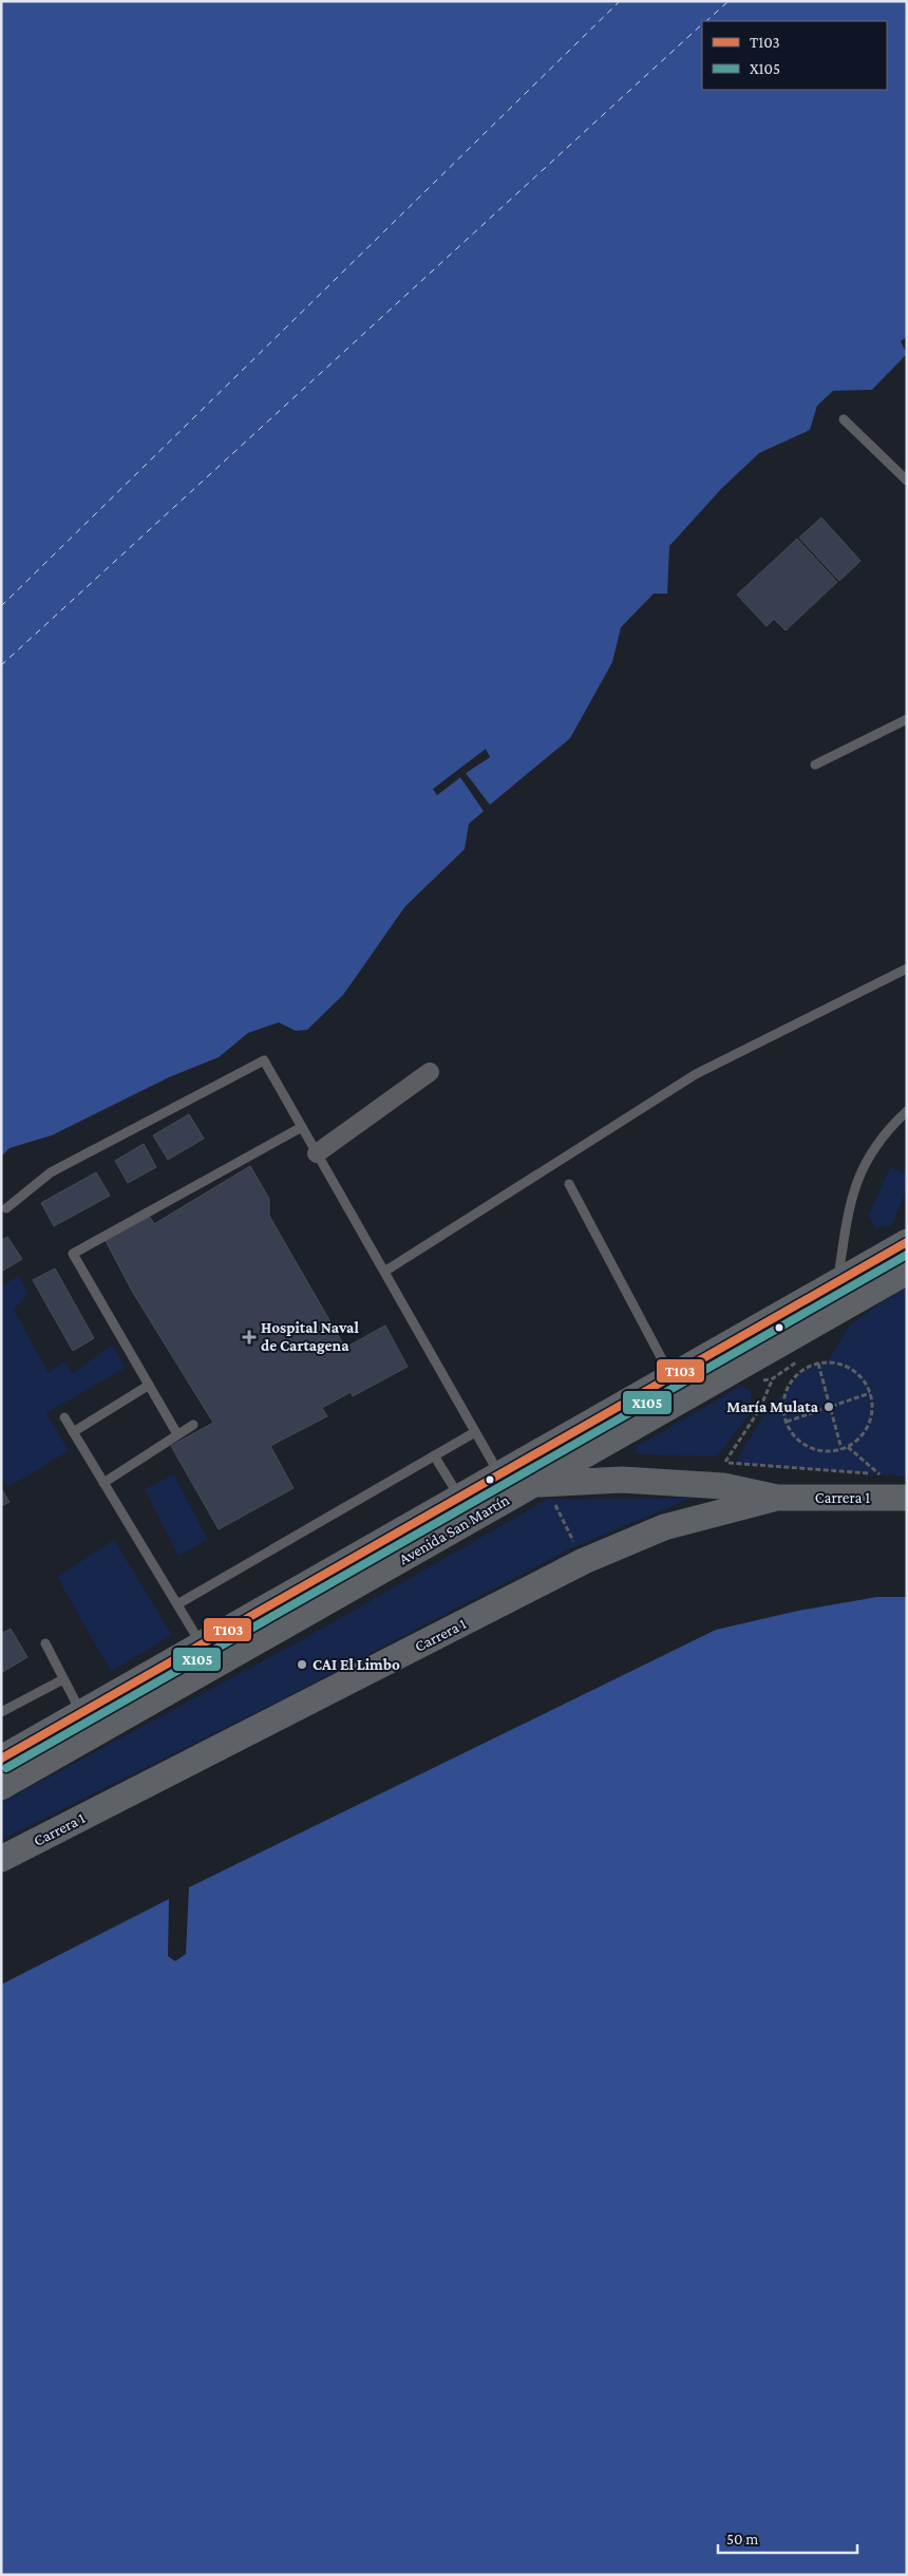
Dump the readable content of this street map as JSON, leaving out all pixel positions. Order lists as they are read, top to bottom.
{
  "streets": {
    "main road": ["Carrera 1", "Avenida San Martín"]
  },
  "crossings": [
    ["Carrera 1", "Avenida San Martín"]
  ],
  "places": {
    "health": ["Hospital Naval de Cartagena"],
    "other": ["María Mulata", "CAI El Limbo"]
  },
  "lines": ["transit line T103", "transit line X105"],
  "legend": ["T103", "X105"],
  "scale_bar": "50 m"
}
